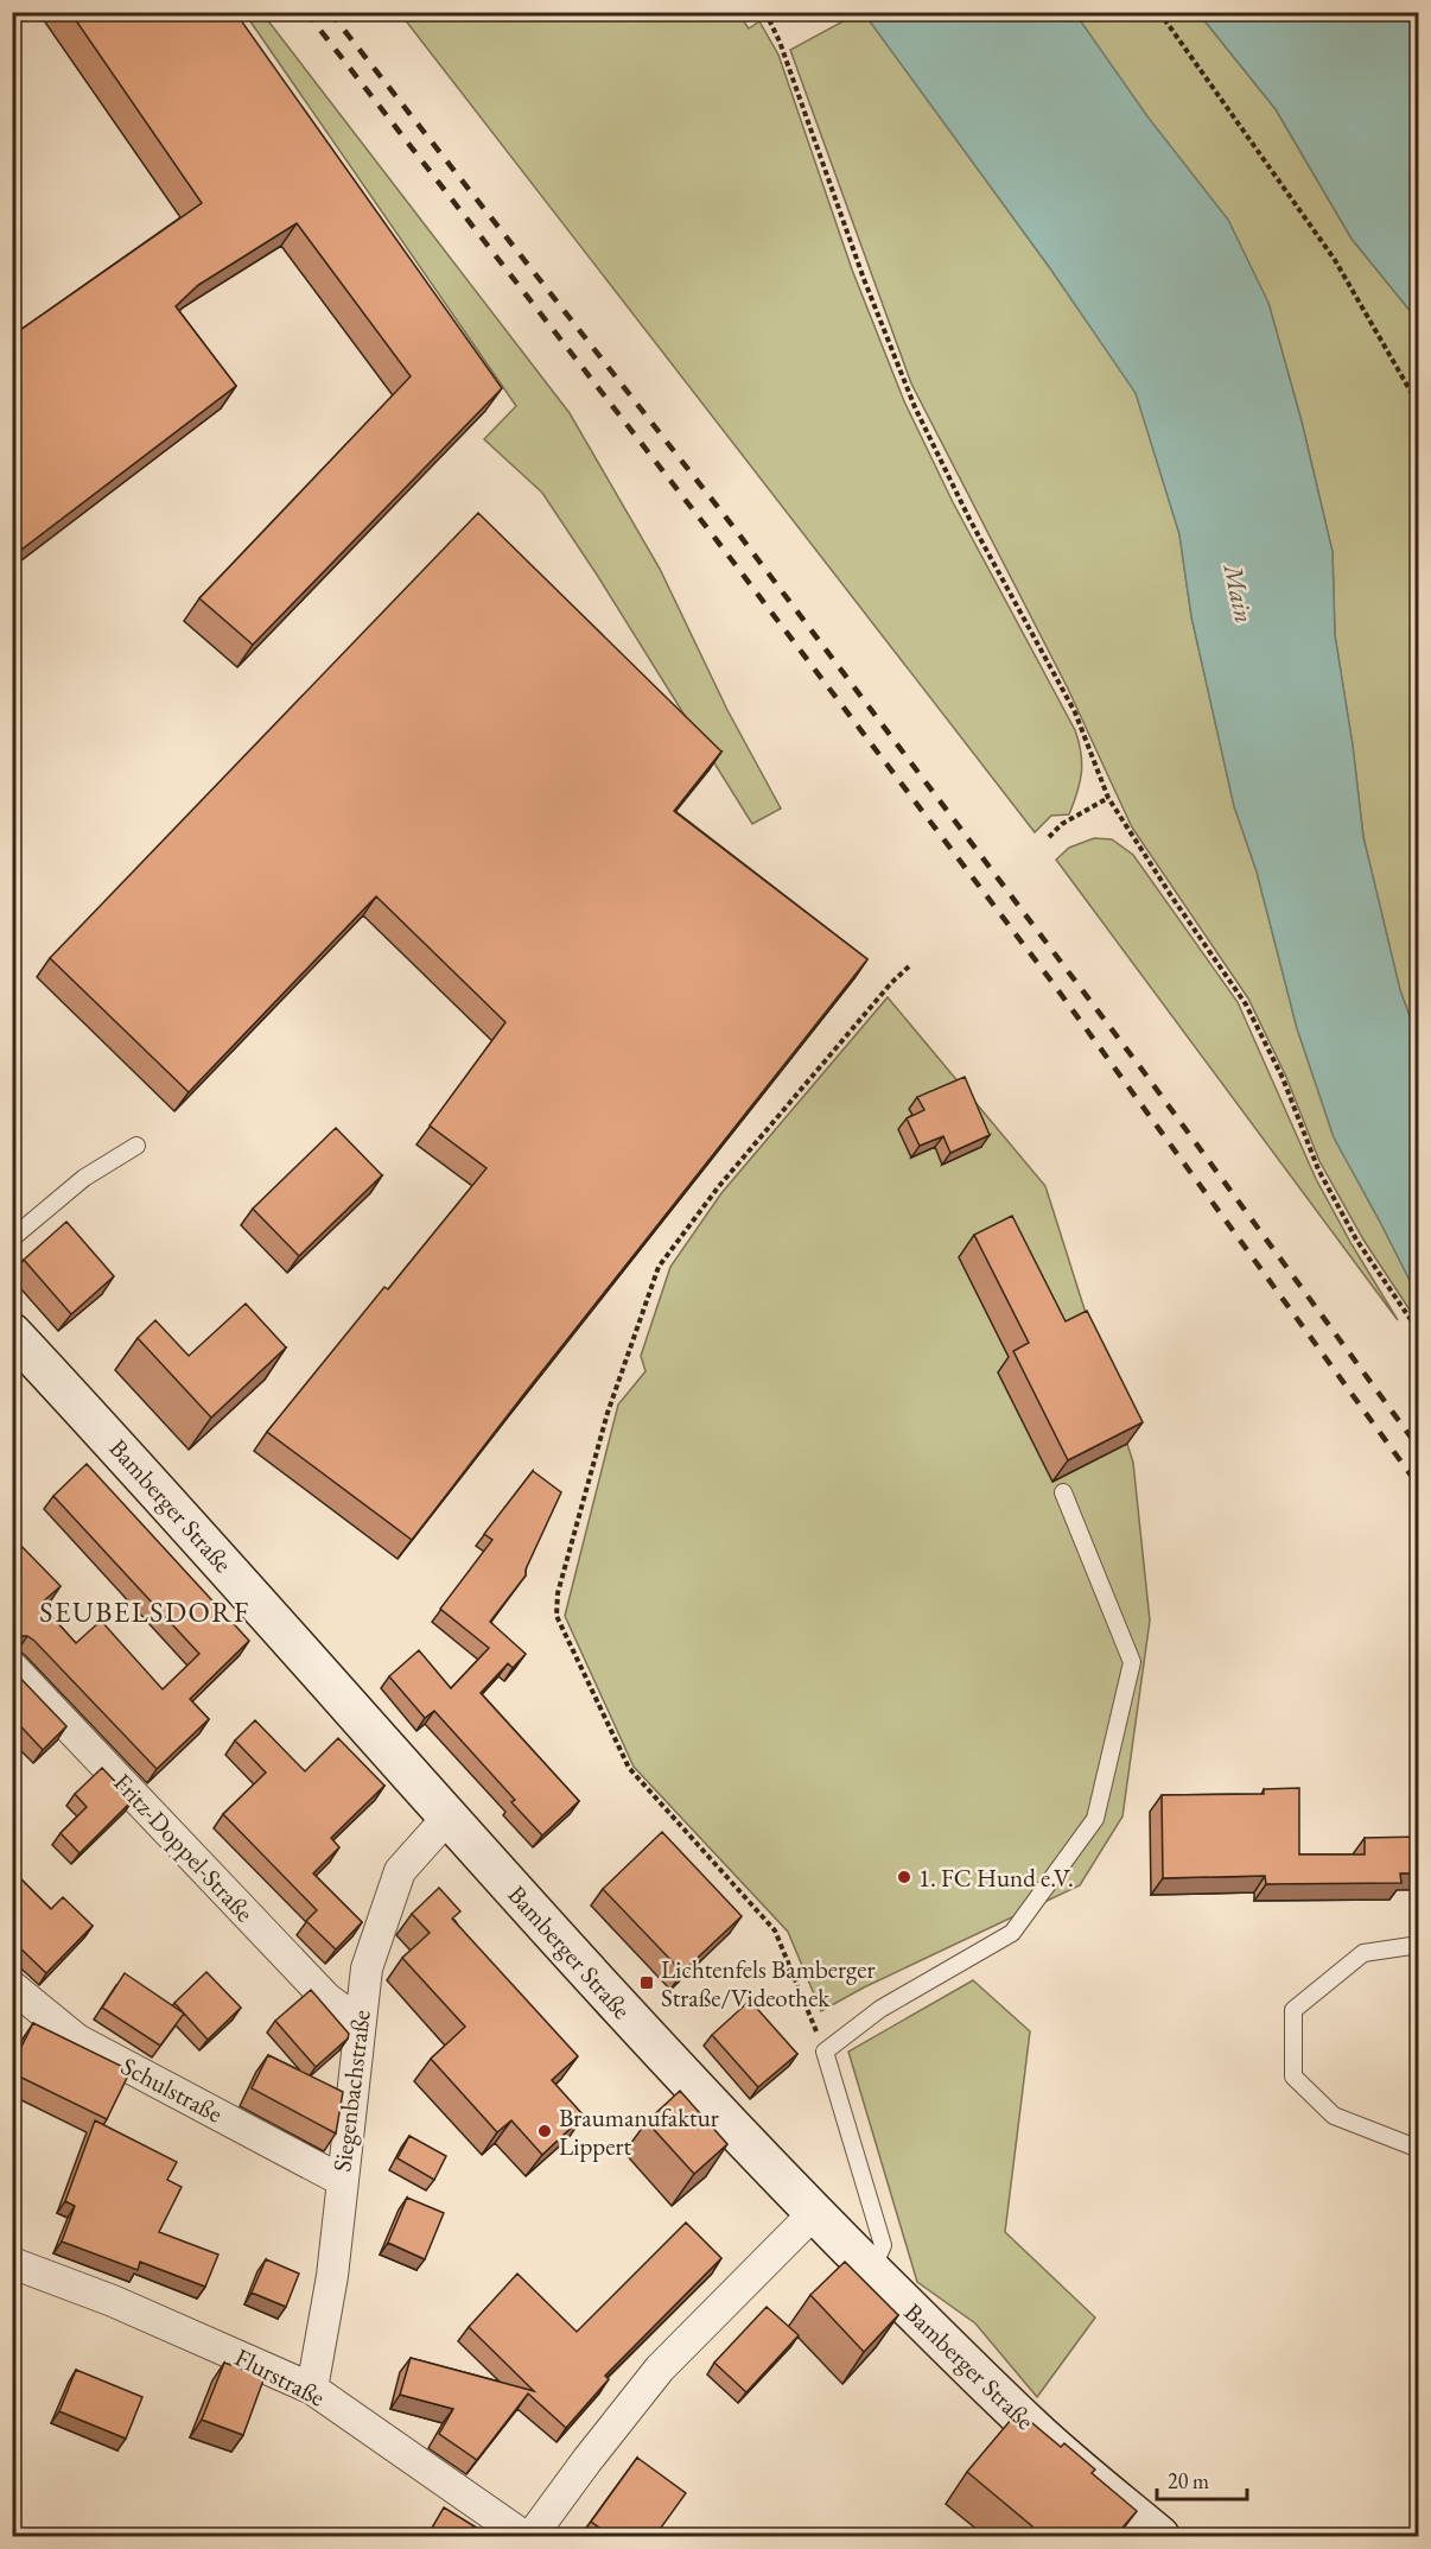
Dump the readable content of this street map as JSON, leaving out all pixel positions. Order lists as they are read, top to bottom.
{
  "streets": {
    "street": [
      "Bamberger Straße",
      "Fritz-Doppel-Straße",
      "Schulstraße",
      "Siegenbachstraße",
      "Flurstraße"
    ]
  },
  "crossings": [
    ["Bamberger Straße", "Siegenbachstraße"],
    ["Fritz-Doppel-Straße", "Siegenbachstraße"],
    ["Schulstraße", "Siegenbachstraße"],
    ["Siegenbachstraße", "Flurstraße"]
  ],
  "districts": ["SEUBELSDORF"],
  "water": ["Main"],
  "places": {
    "other": ["1. FC Hund e.V.", "Braumanufaktur Lippert"],
    "transit": ["Lichtenfels Bamberger Straße/Videothek"]
  },
  "scale_bar": "20 m"
}
